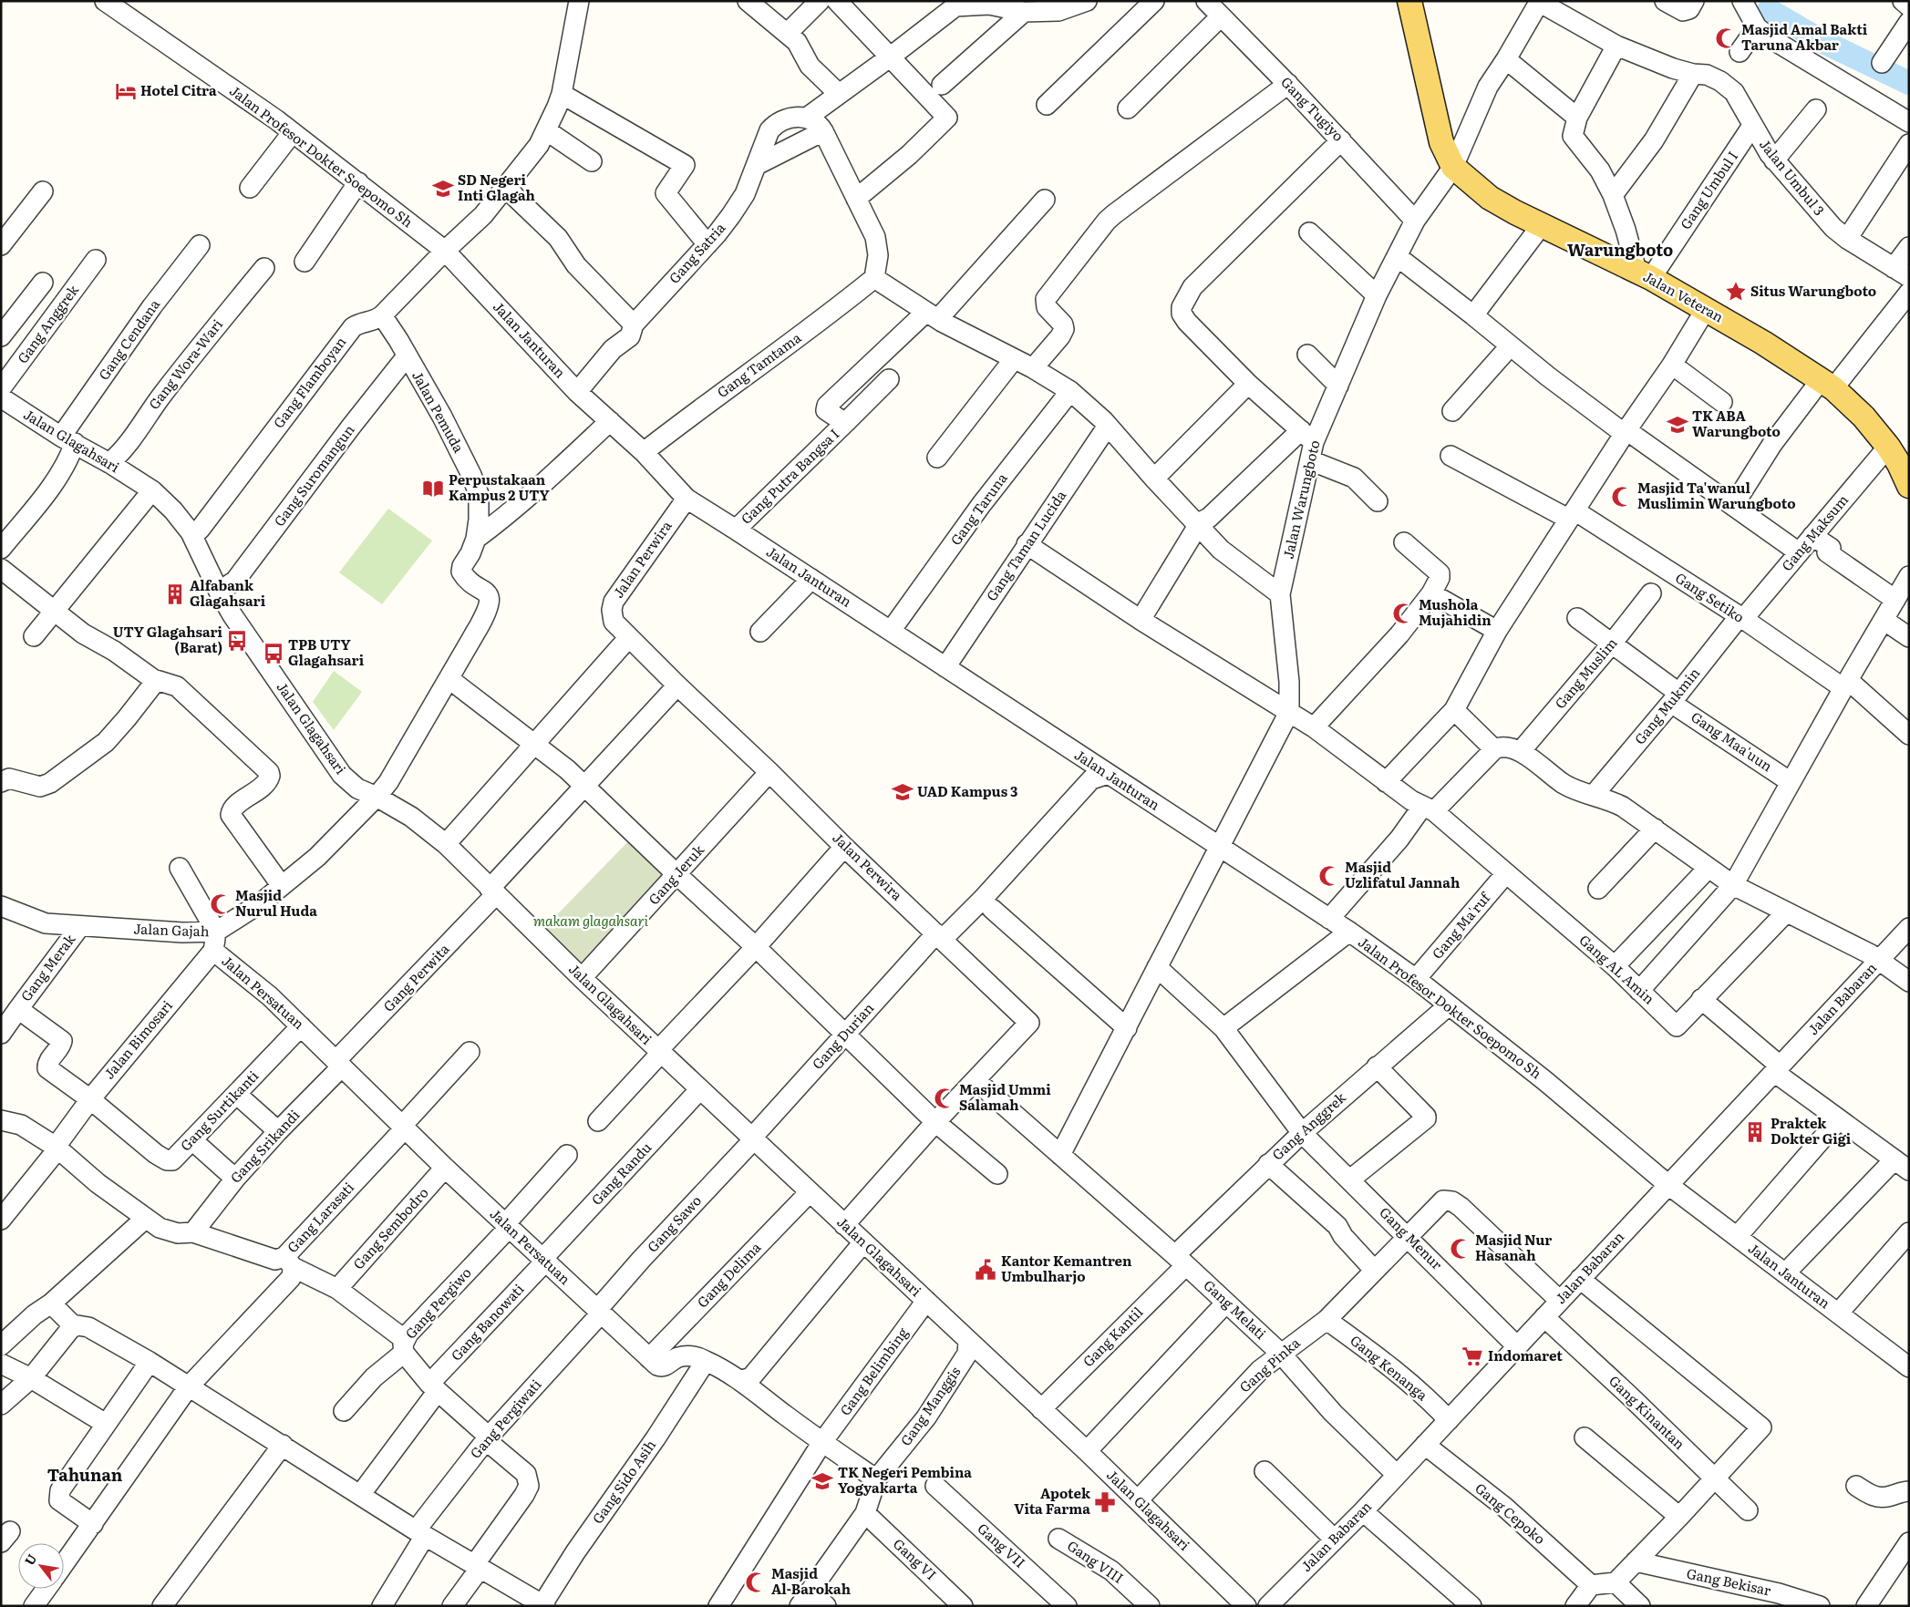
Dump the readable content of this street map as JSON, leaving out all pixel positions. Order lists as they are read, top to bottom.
{
  "streets": {
    "main road": ["Jalan Veteran"],
    "street": [
      "Gang Tugiyo",
      "Jalan Profesor Dokter Soepomo Sh",
      "Jalan Umbul 3",
      "Gang Umbul I",
      "Gang Satria",
      "Gang Anggrek",
      "Gang Cendana",
      "Jalan Janturan",
      "Gang Wora-Wari",
      "Gang Tamtama",
      "Gang Flamboyan",
      "Jalan Pemuda",
      "Jalan Glagahsari",
      "Gang Suromangun",
      "Gang Putra Bangsa I",
      "Jalan Warungboto",
      "Gang Taruna",
      "Gang Maksum",
      "Gang Taman Lucida",
      "Jalan Perwira",
      "Gang Setiko",
      "Gang Muslim",
      "Gang Mukmin",
      "Gang Maa'uun",
      "Gang Jeruk",
      "Gang Ma'ruf",
      "Jalan Gajah",
      "Gang Merak",
      "Gang AL Amin",
      "Gang Perwita",
      "Jalan Persatuan",
      "Jalan Babaran",
      "Gang Durian",
      "Jalan Bimosari",
      "Gang Surtikanti",
      "Gang Srikandi",
      "Gang Randu",
      "Gang Larasati",
      "Gang Sawo",
      "Gang Sembodro",
      "Gang Menur",
      "Gang Delima",
      "Gang Pergiwo",
      "Gang Melati",
      "Gang Banowati",
      "Gang Kantil",
      "Gang Pinka",
      "Gang Kenanga",
      "Gang Belimbing",
      "Gang Manggis",
      "Gang Kinantan",
      "Gang Pergiwati",
      "Gang Sido Asih",
      "Gang Cepoko",
      "Gang VII",
      "Gang VI",
      "Gang VIII",
      "Gang Bekisar"
    ]
  },
  "crossings": [
    ["Gang Tugiyo", "Jalan Warungboto"],
    ["Jalan Profesor Dokter Soepomo Sh", "Gang Anggrek"],
    ["Jalan Profesor Dokter Soepomo Sh", "Jalan Janturan"],
    ["Jalan Profesor Dokter Soepomo Sh", "Gang Flamboyan"],
    ["Jalan Profesor Dokter Soepomo Sh", "Jalan Warungboto"],
    ["Jalan Profesor Dokter Soepomo Sh", "Gang Ma'ruf"],
    ["Jalan Profesor Dokter Soepomo Sh", "Jalan Babaran"],
    ["Jalan Umbul 3", "Gang Umbul I"],
    ["Jalan Umbul 3", "Jalan Warungboto"],
    ["Gang Umbul I", "Jalan Veteran"],
    ["Gang Satria", "Jalan Janturan"],
    ["Jalan Veteran", "Jalan Warungboto"],
    ["Jalan Veteran", "Gang Maksum"],
    ["Gang Anggrek", "Gang Menur"],
    ["Gang Anggrek", "Gang Melati"],
    ["Gang Anggrek", "Gang Kantil"],
    ["Gang Cendana", "Jalan Glagahsari"],
    ["Jalan Janturan", "Gang Tamtama"],
    ["Jalan Janturan", "Gang Flamboyan"],
    ["Jalan Janturan", "Gang Putra Bangsa I"],
    ["Jalan Janturan", "Jalan Warungboto"],
    ["Jalan Janturan", "Gang Taruna"],
    ["Jalan Janturan", "Gang Taman Lucida"],
    ["Jalan Janturan", "Jalan Perwira"],
    ["Jalan Janturan", "Jalan Babaran"],
    ["Jalan Janturan", "Gang Durian"],
    ["Gang Wora-Wari", "Jalan Glagahsari"],
    ["Gang Flamboyan", "Jalan Pemuda"],
    ["Gang Flamboyan", "Jalan Glagahsari"],
    ["Jalan Pemuda", "Gang Suromangun"],
    ["Jalan Pemuda", "Jalan Gajah"],
    ["Jalan Glagahsari", "Gang Suromangun"],
    ["Jalan Glagahsari", "Jalan Perwira"],
    ["Jalan Glagahsari", "Gang Jeruk"],
    ["Jalan Glagahsari", "Jalan Gajah"],
    ["Jalan Glagahsari", "Gang Perwita"],
    ["Jalan Glagahsari", "Gang Durian"],
    ["Jalan Glagahsari", "Gang Randu"],
    ["Jalan Glagahsari", "Gang Sawo"],
    ["Jalan Glagahsari", "Gang Delima"],
    ["Jalan Glagahsari", "Gang Kantil"],
    ["Jalan Glagahsari", "Gang Pinka"],
    ["Jalan Glagahsari", "Gang Belimbing"],
    ["Jalan Glagahsari", "Gang Manggis"],
    ["Jalan Warungboto", "Gang AL Amin"],
    ["Jalan Warungboto", "Gang Menur"],
    ["Jalan Warungboto", "Gang Melati"],
    ["Gang Maksum", "Gang Setiko"],
    ["Gang Maksum", "Gang Mukmin"],
    ["Gang Taman Lucida", "Gang AL Amin"],
    ["Jalan Perwira", "Gang Jeruk"],
    ["Jalan Perwira", "Gang Perwita"],
    ["Jalan Perwira", "Gang Durian"],
    ["Jalan Perwira", "Gang Melati"],
    ["Gang Setiko", "Gang Mukmin"],
    ["Gang Muslim", "Gang Maa'uun"],
    ["Gang Mukmin", "Gang Maa'uun"],
    ["Gang Ma'ruf", "Gang AL Amin"],
    ["Jalan Gajah", "Gang Merak"],
    ["Jalan Gajah", "Jalan Persatuan"],
    ["Jalan Gajah", "Jalan Bimosari"],
    ["Gang Merak", "Jalan Bimosari"],
    ["Gang Merak", "Gang Surtikanti"],
    ["Gang Perwita", "Jalan Persatuan"],
    ["Gang Perwita", "Gang Srikandi"],
    ["Jalan Persatuan", "Jalan Bimosari"],
    ["Jalan Persatuan", "Gang Surtikanti"],
    ["Jalan Persatuan", "Gang Srikandi"],
    ["Jalan Persatuan", "Gang Randu"],
    ["Jalan Persatuan", "Gang Larasati"],
    ["Jalan Persatuan", "Gang Sawo"],
    ["Jalan Persatuan", "Gang Sembodro"],
    ["Jalan Persatuan", "Gang Delima"],
    ["Jalan Persatuan", "Gang Pergiwo"],
    ["Jalan Persatuan", "Gang Banowati"],
    ["Jalan Persatuan", "Gang Belimbing"],
    ["Jalan Persatuan", "Gang Manggis"],
    ["Jalan Persatuan", "Gang Pergiwati"],
    ["Jalan Persatuan", "Gang Sido Asih"],
    ["Jalan Babaran", "Gang Menur"],
    ["Jalan Babaran", "Gang Melati"],
    ["Jalan Babaran", "Gang Pinka"],
    ["Jalan Babaran", "Gang Kenanga"],
    ["Jalan Babaran", "Gang Kinantan"],
    ["Jalan Babaran", "Gang Cepoko"],
    ["Gang Durian", "Gang Sawo"],
    ["Jalan Bimosari", "Gang Surtikanti"],
    ["Jalan Bimosari", "Gang Larasati"],
    ["Gang Srikandi", "Gang Larasati"],
    ["Gang Randu", "Gang Banowati"],
    ["Gang Sawo", "Gang Pergiwati"],
    ["Gang Menur", "Gang Pinka"],
    ["Gang Pergiwo", "Gang Banowati"],
    ["Gang Pergiwo", "Gang Pergiwati"],
    ["Gang Melati", "Gang Kantil"],
    ["Gang Melati", "Gang Pinka"],
    ["Gang Pinka", "Gang Kenanga"],
    ["Gang Manggis", "Gang VI"]
  ],
  "districts": ["Warungboto", "Tahunan"],
  "parks": ["makam glagahsari"],
  "places": {
    "mosque": [
      "Masjid Amal Bakti Taruna Akbar",
      "Masjid Ta'wanul Muslimin Warungboto",
      "Mushola Mujahidin",
      "Masjid Uzlifatul Jannah",
      "Masjid Nurul Huda",
      "Masjid Ummi Salamah",
      "Masjid Nur Hasanah",
      "Masjid Al-Barokah"
    ],
    "hotel": ["Hotel Citra"],
    "school or university": [
      "SD Negeri Inti Glagah",
      "TK ABA Warungboto",
      "UAD Kampus 3",
      "TK Negeri Pembina Yogyakarta"
    ],
    "place": ["Situs Warungboto"],
    "library": ["Perpustakaan Kampus 2 UTY"],
    "building": ["Alfabank Glagahsari", "Praktek Dokter Gigi"],
    "bus stop": ["UTY Glagahsari (Barat)", "TPB UTY Glagahsari"],
    "public building": ["Kantor Kemantren Umbulharjo"],
    "supermarket": ["Indomaret"],
    "pharmacy": ["Apotek Vita Farma"]
  },
  "north": "top left"
}
